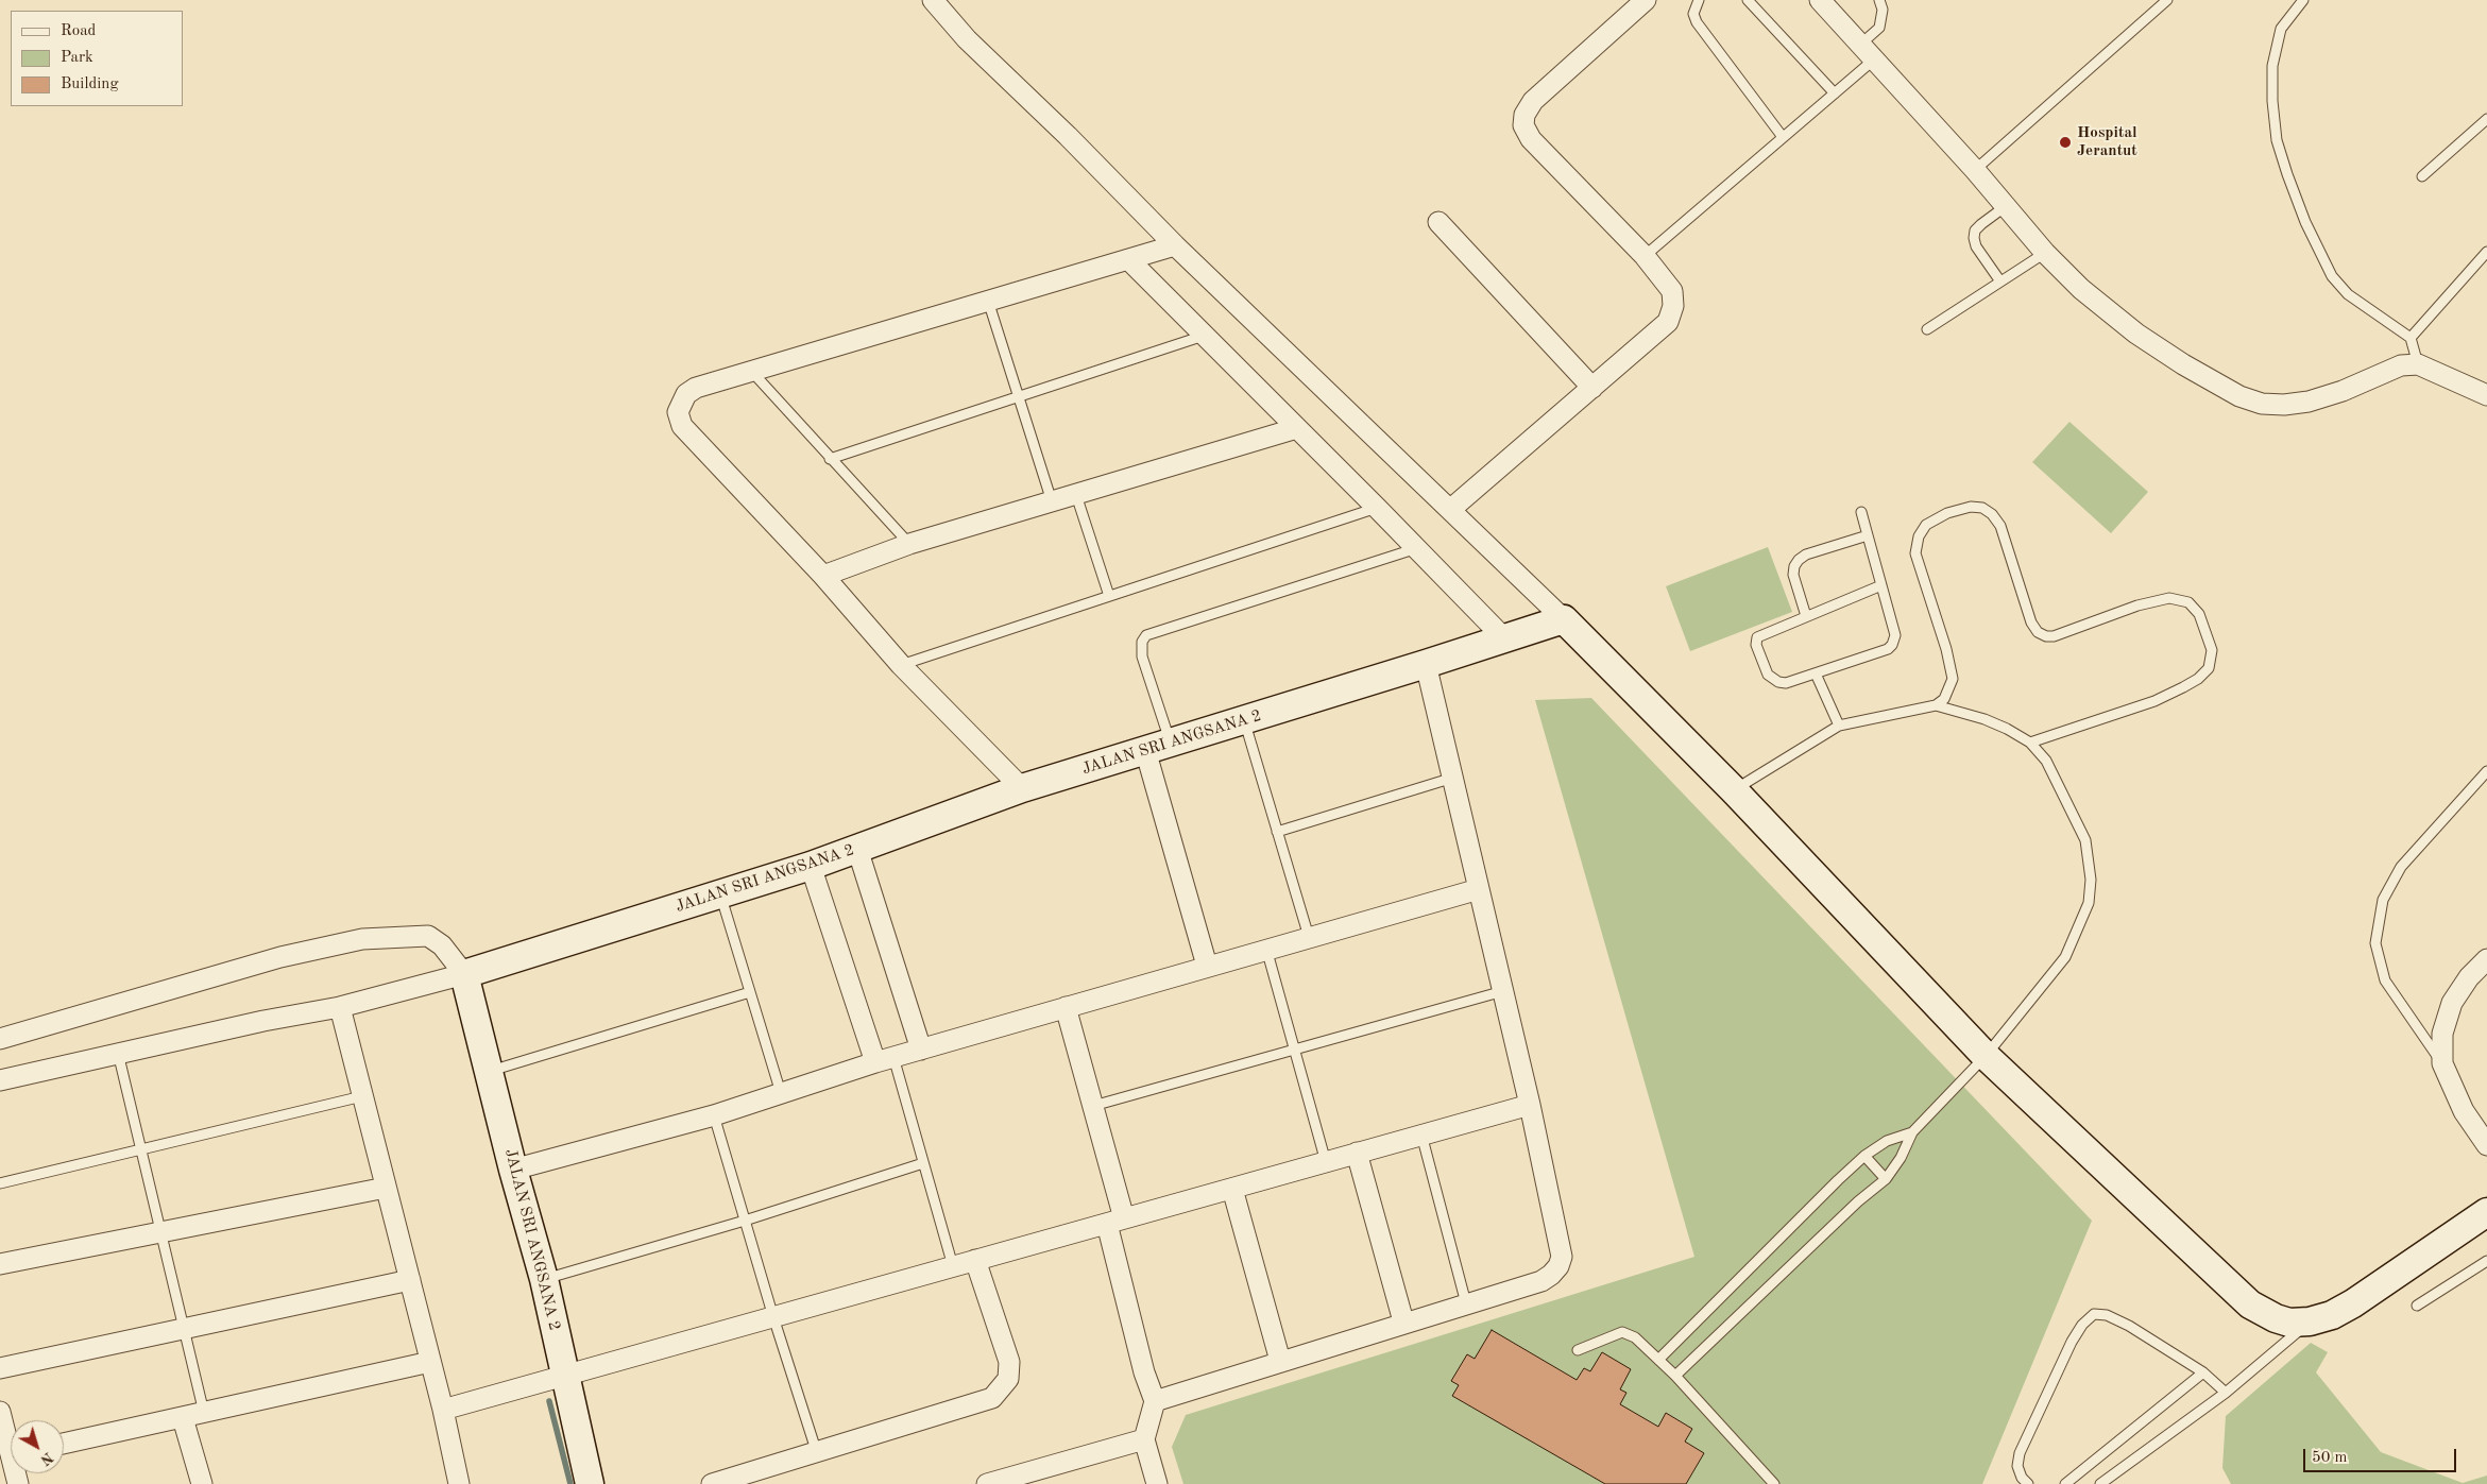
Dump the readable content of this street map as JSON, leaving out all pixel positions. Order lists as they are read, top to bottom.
{
  "streets": {
    "street": ["JALAN SRI ANGSANA 2"]
  },
  "places": ["Hospital Jerantut"],
  "legend": ["Road", "Park", "Building"],
  "scale_bar": "50 m",
  "north": "bottom right"
}
